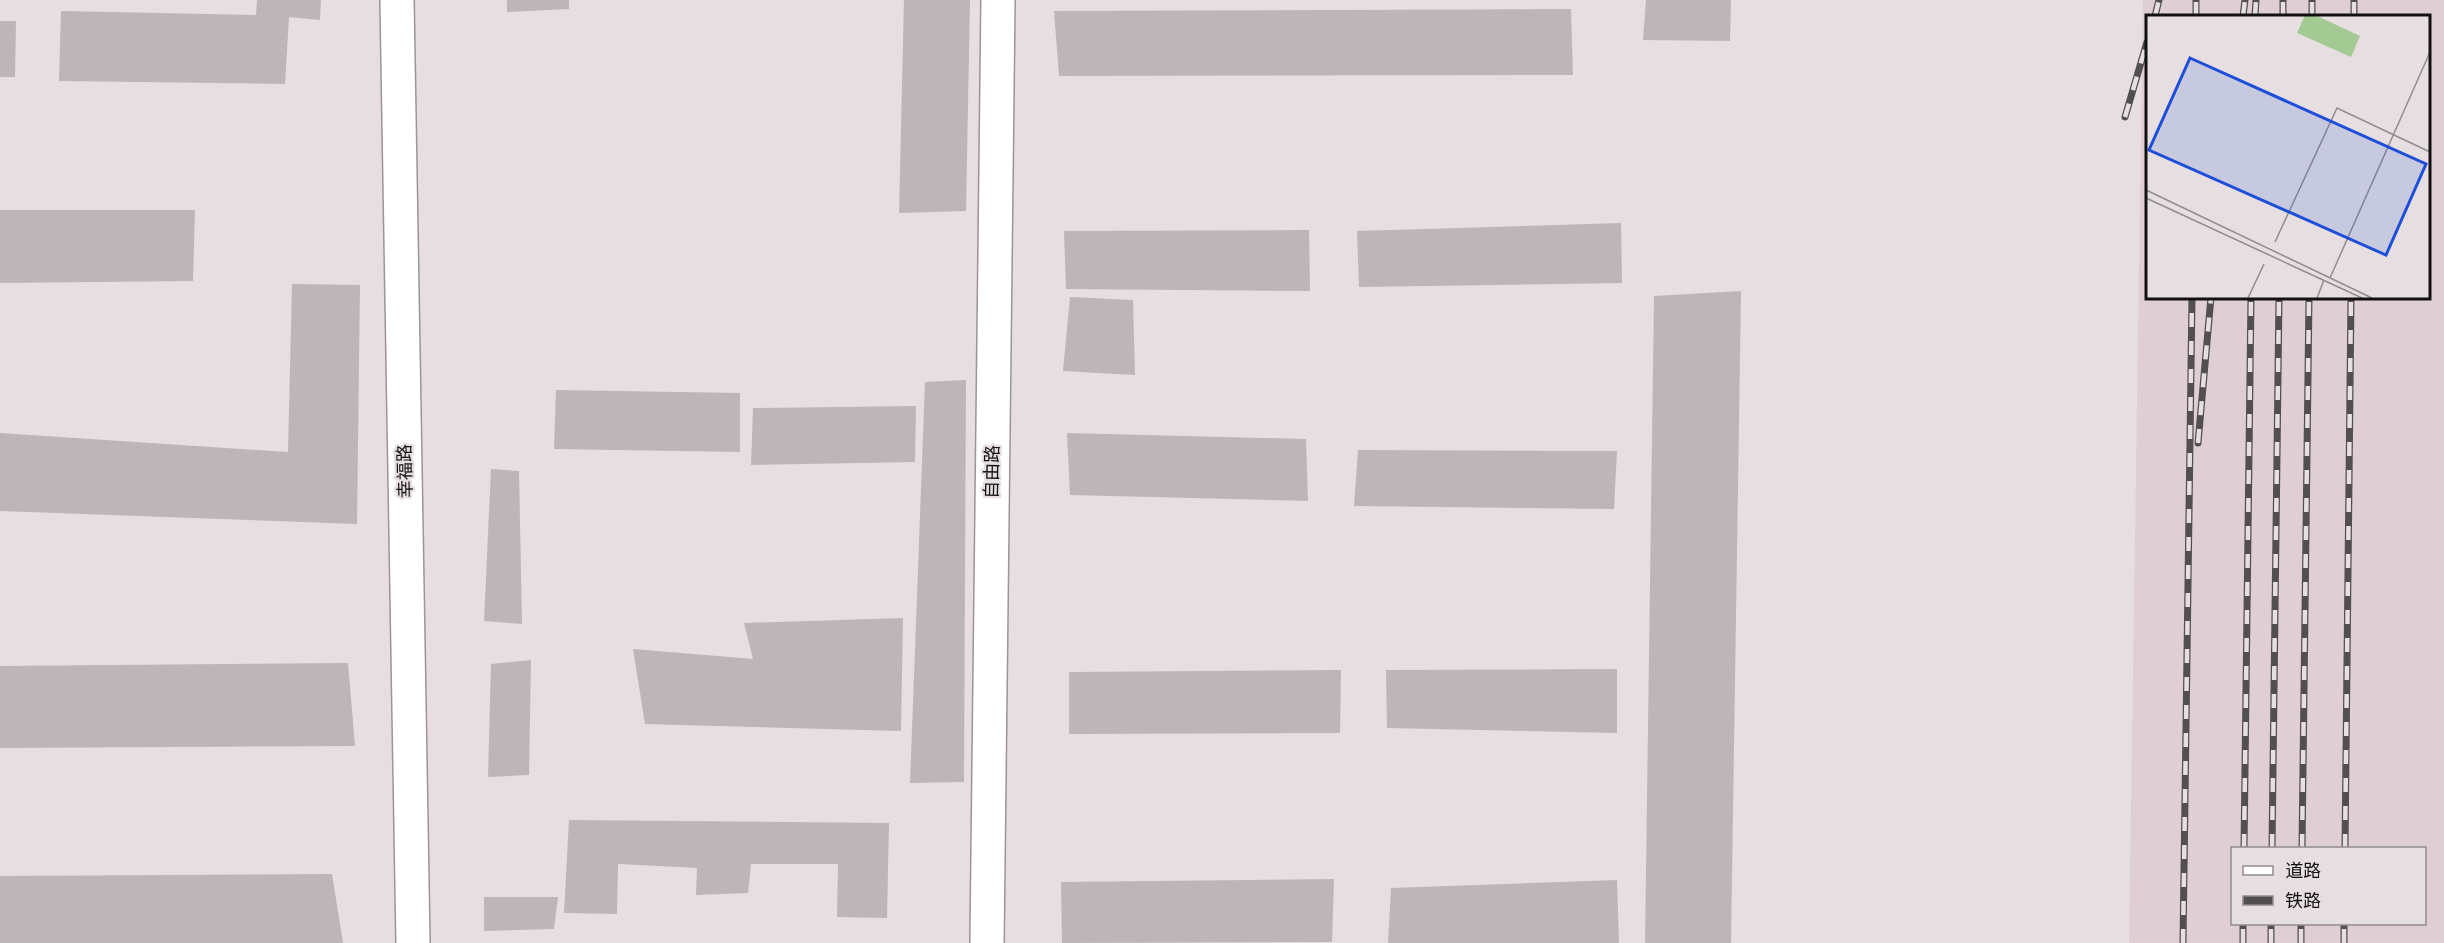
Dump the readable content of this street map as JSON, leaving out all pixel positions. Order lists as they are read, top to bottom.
{
  "streets": {
    "street": ["幸福路", "自由路"]
  },
  "legend": ["道路", "铁路"]
}
